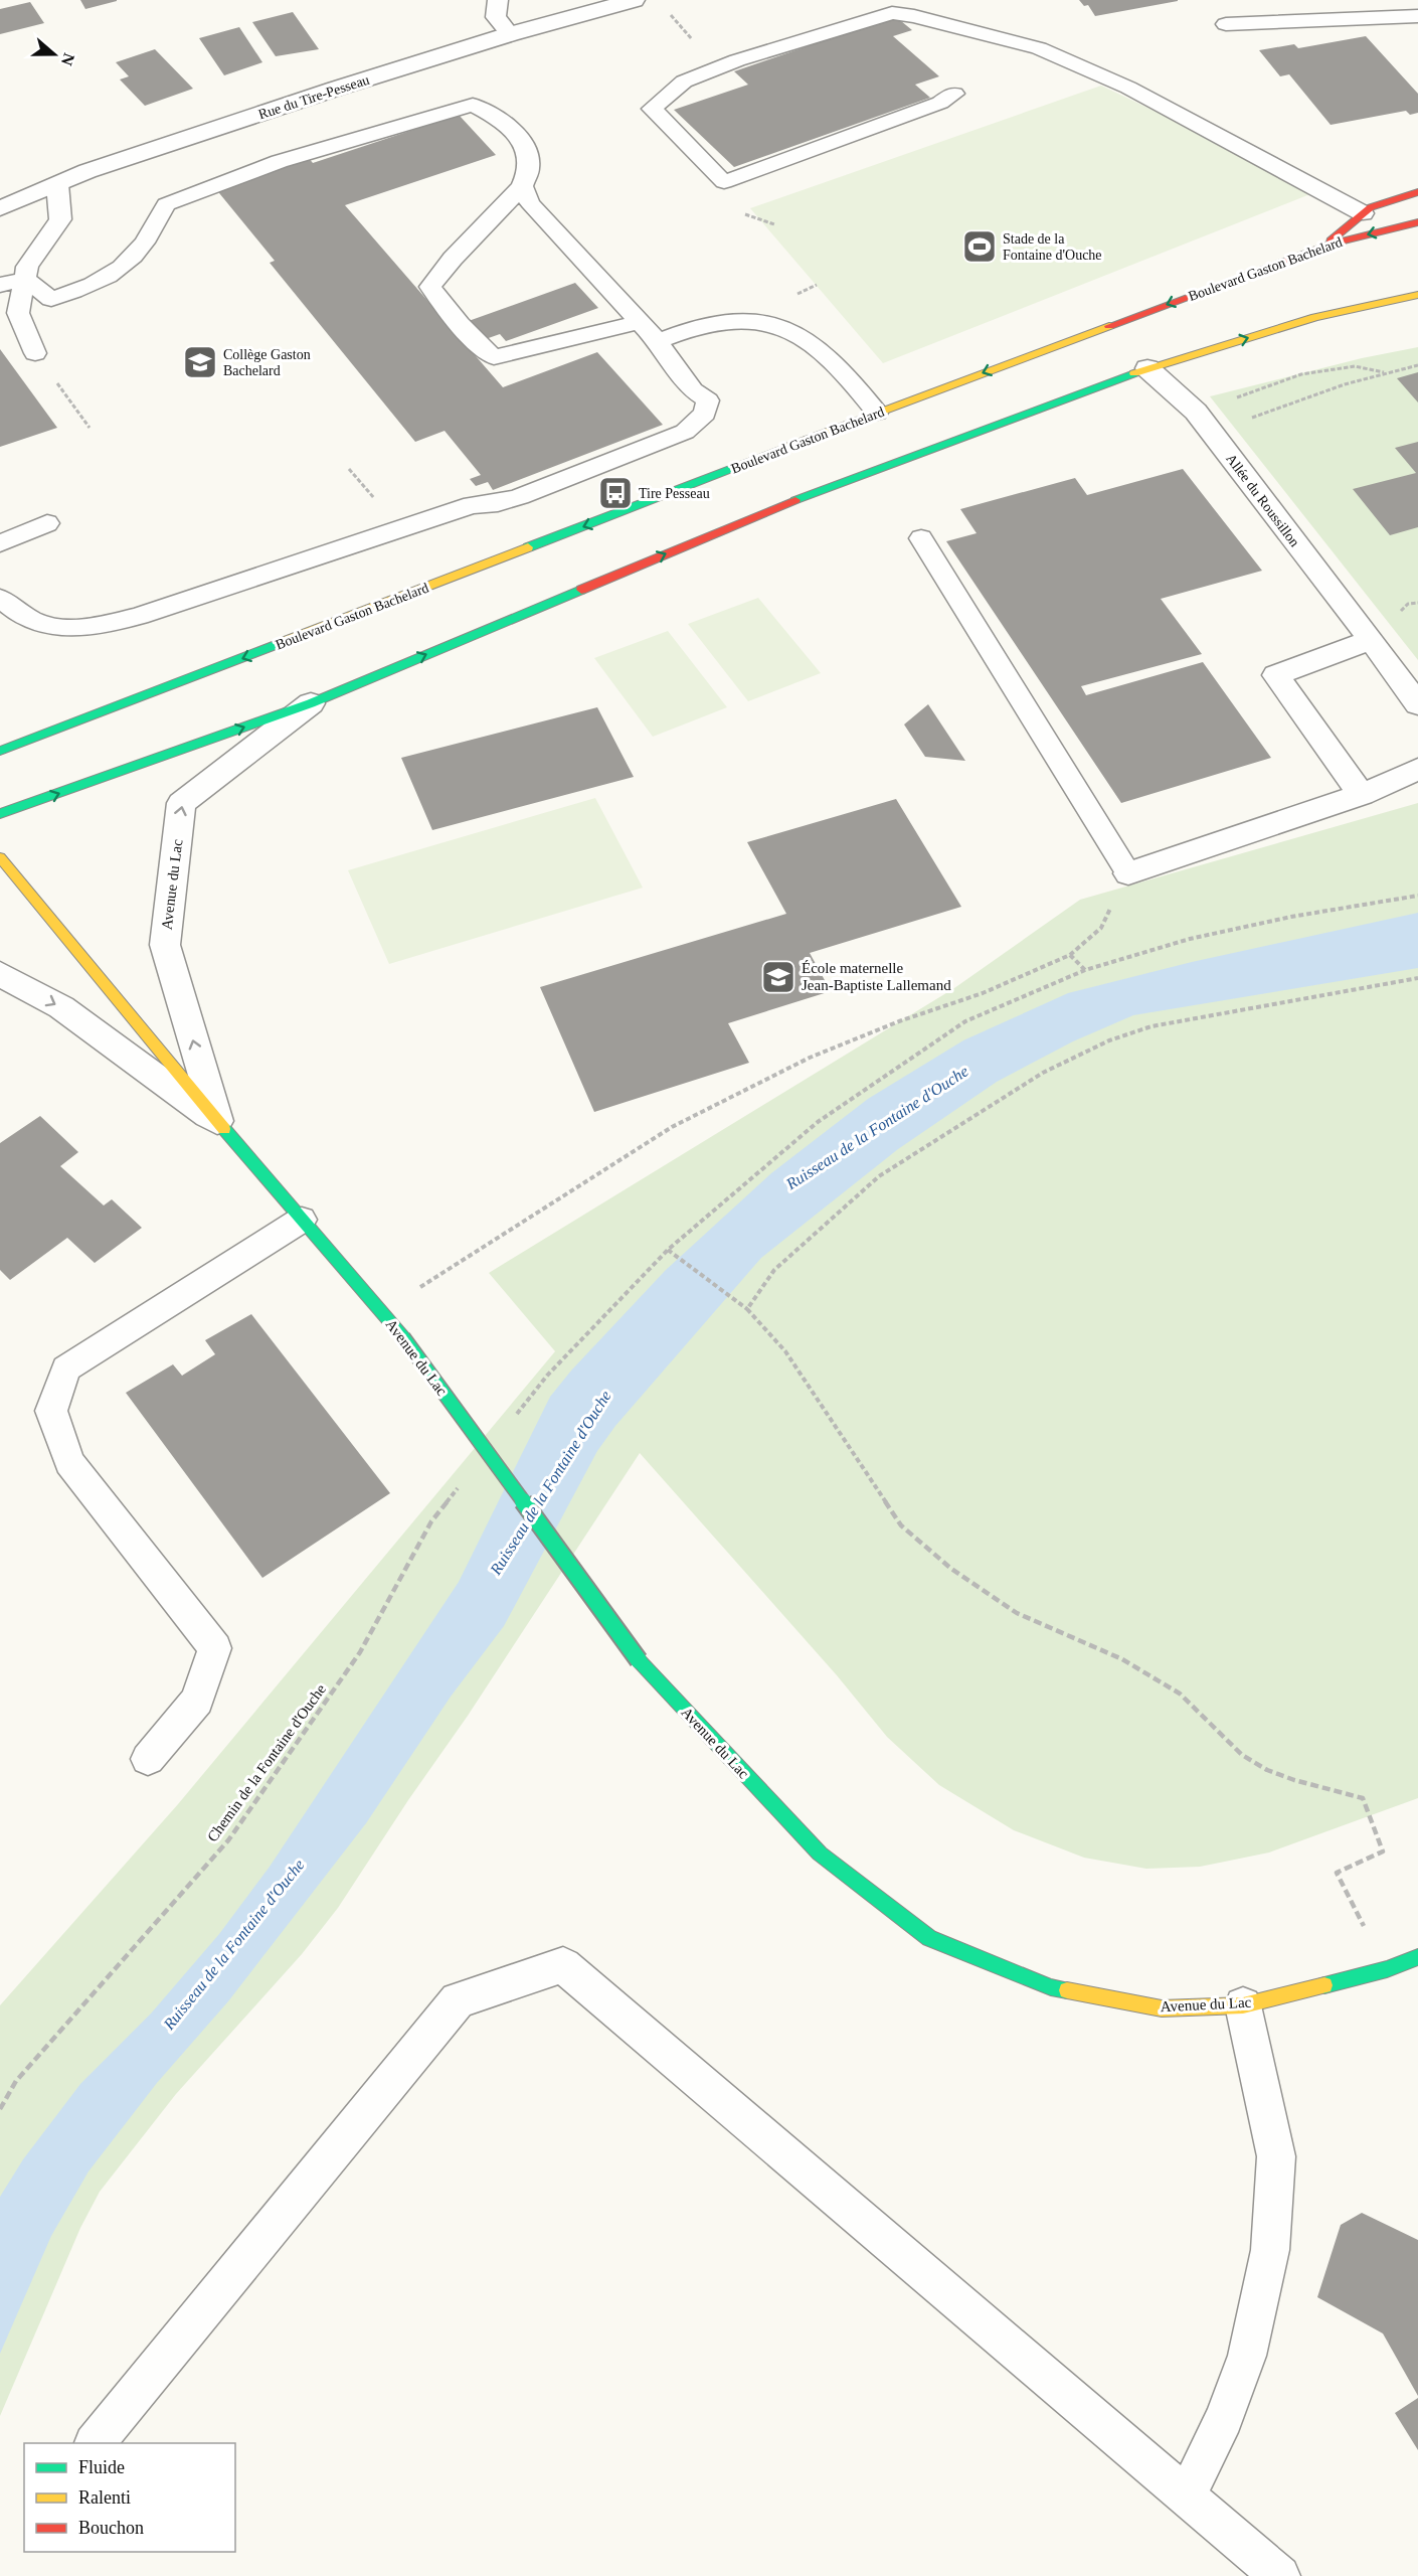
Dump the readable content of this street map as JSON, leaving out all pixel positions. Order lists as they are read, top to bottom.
{
  "streets": {
    "main road": ["Boulevard Gaston Bachelard", "Avenue du Lac"],
    "street": ["Rue du Tire-Pesseau", "Allée du Roussillon"],
    "path": ["Chemin de la Fontaine d'Ouche"]
  },
  "water": ["Ruisseau de la Fontaine d'Ouche"],
  "places": {
    "sports": ["Stade de la Fontaine d'Ouche"],
    "school or university": ["Collège Gaston Bachelard", "École maternelle Jean-Baptiste Lallemand"],
    "bus stop": ["Tire Pesseau"]
  },
  "legend": ["Fluide", "Ralenti", "Bouchon"],
  "north": "right"
}
